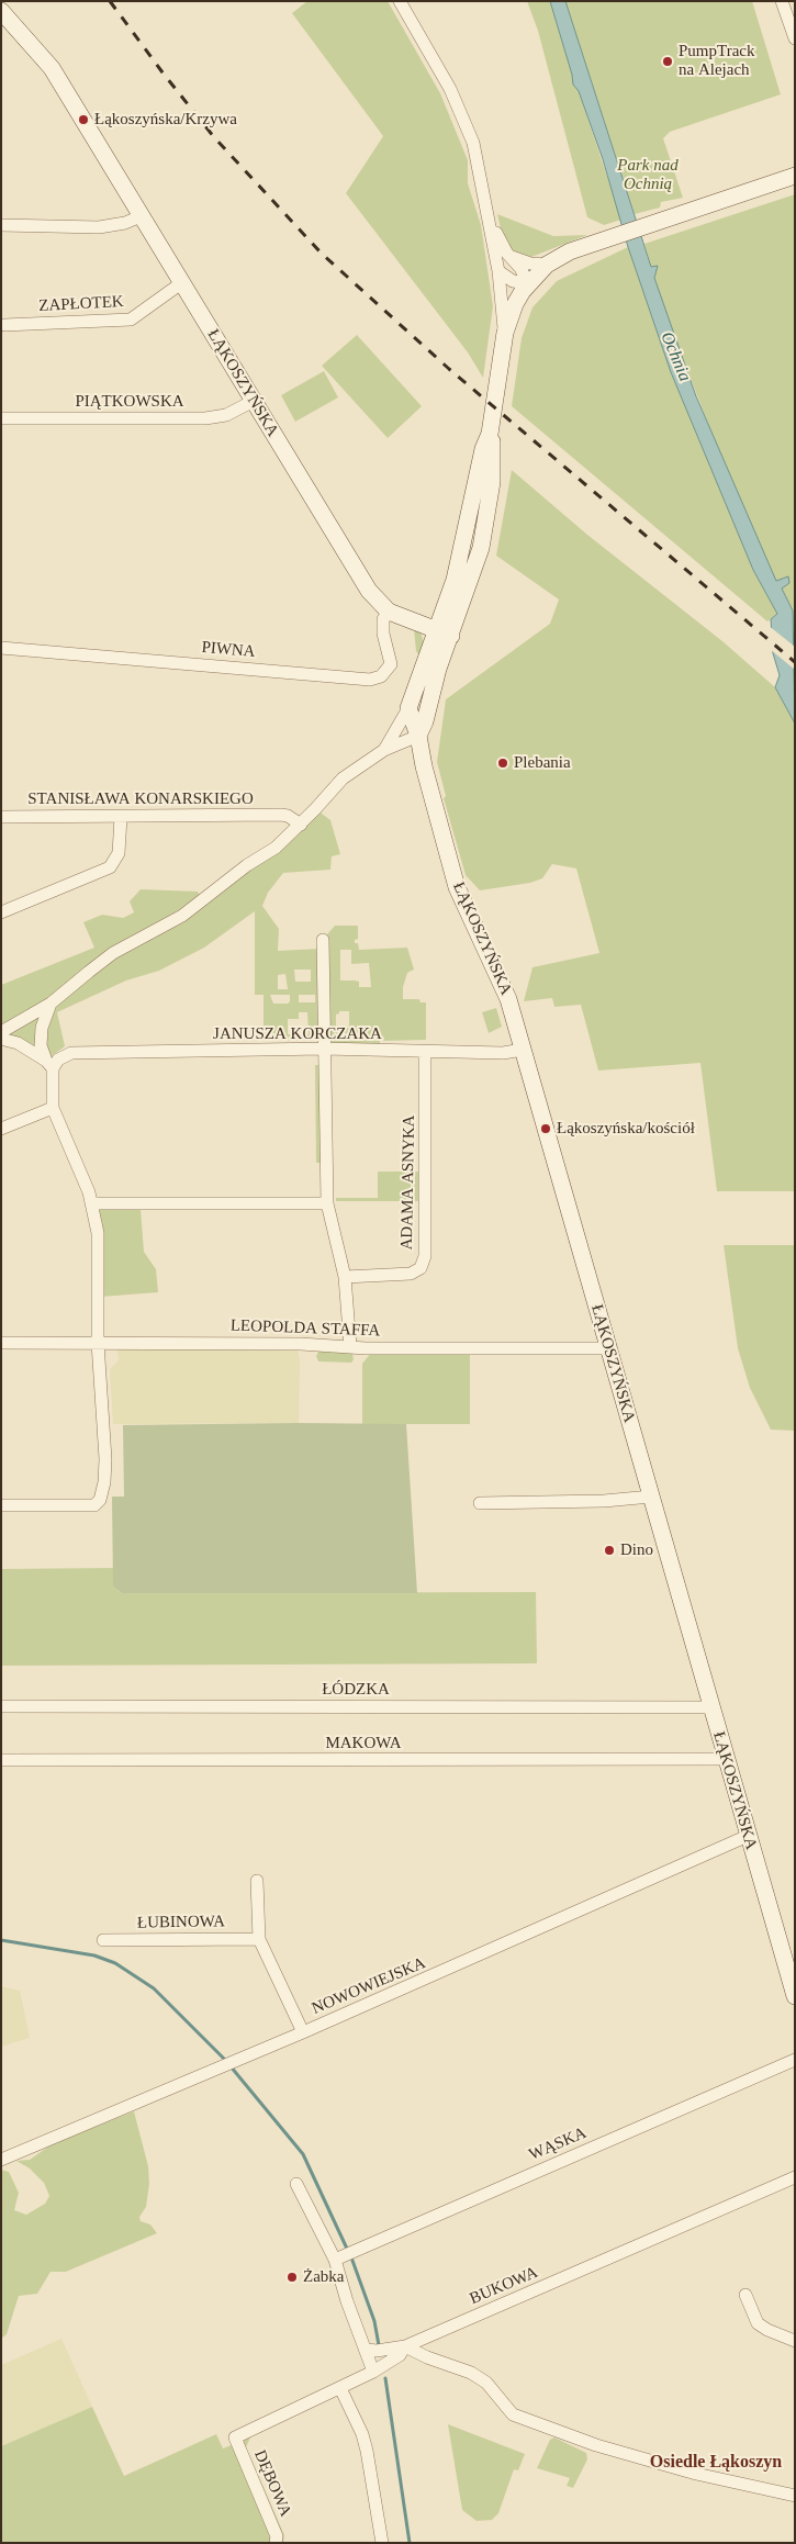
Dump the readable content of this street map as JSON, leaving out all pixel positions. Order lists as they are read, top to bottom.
{
  "streets": {
    "street": [
      "ZAPŁOTEK",
      "ŁĄKOSZYŃSKA",
      "PIĄTKOWSKA",
      "PIWNA",
      "STANISŁAWA KONARSKIEGO",
      "JANUSZA KORCZAKA",
      "ADAMA ASNYKA",
      "LEOPOLDA STAFFA",
      "ŁÓDZKA",
      "MAKOWA",
      "ŁUBINOWA",
      "NOWOWIEJSKA",
      "WĄSKA",
      "BUKOWA",
      "DĘBOWA"
    ]
  },
  "crossings": [
    ["ZAPŁOTEK", "ŁĄKOSZYŃSKA"],
    ["ŁĄKOSZYŃSKA", "PIĄTKOWSKA"],
    ["ŁĄKOSZYŃSKA", "PIWNA"],
    ["ŁĄKOSZYŃSKA", "JANUSZA KORCZAKA"],
    ["ŁĄKOSZYŃSKA", "LEOPOLDA STAFFA"],
    ["ŁĄKOSZYŃSKA", "ŁÓDZKA"],
    ["ŁĄKOSZYŃSKA", "MAKOWA"],
    ["ŁĄKOSZYŃSKA", "NOWOWIEJSKA"],
    ["JANUSZA KORCZAKA", "ADAMA ASNYKA"],
    ["BUKOWA", "DĘBOWA"]
  ],
  "districts": ["Osiedle Łąkoszyn"],
  "water": ["Ochnia"],
  "parks": ["Park nad Ochnią"],
  "places": [
    "PumpTrack na Alejach",
    "Łąkoszyńska/Krzywa",
    "Plebania",
    "Łąkoszyńska/kościół",
    "Dino",
    "Żabka"
  ]
}
